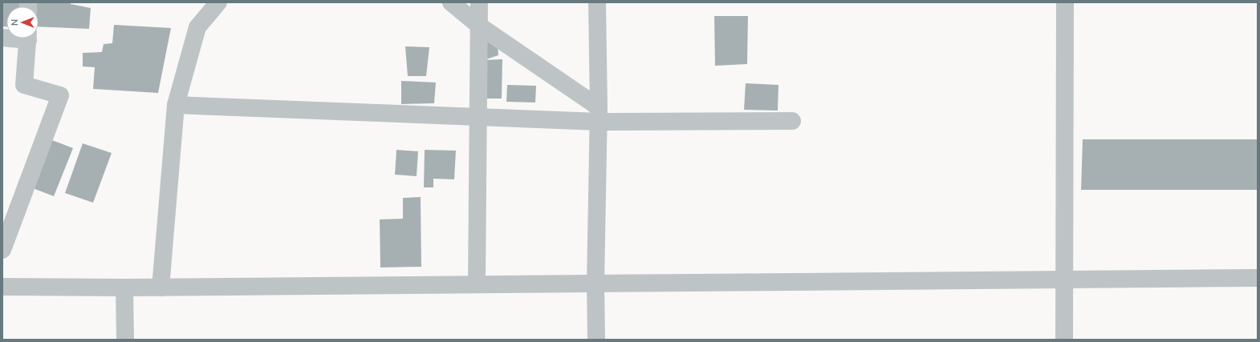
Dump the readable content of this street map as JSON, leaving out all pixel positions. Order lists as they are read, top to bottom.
{
  "north": "left"
}
